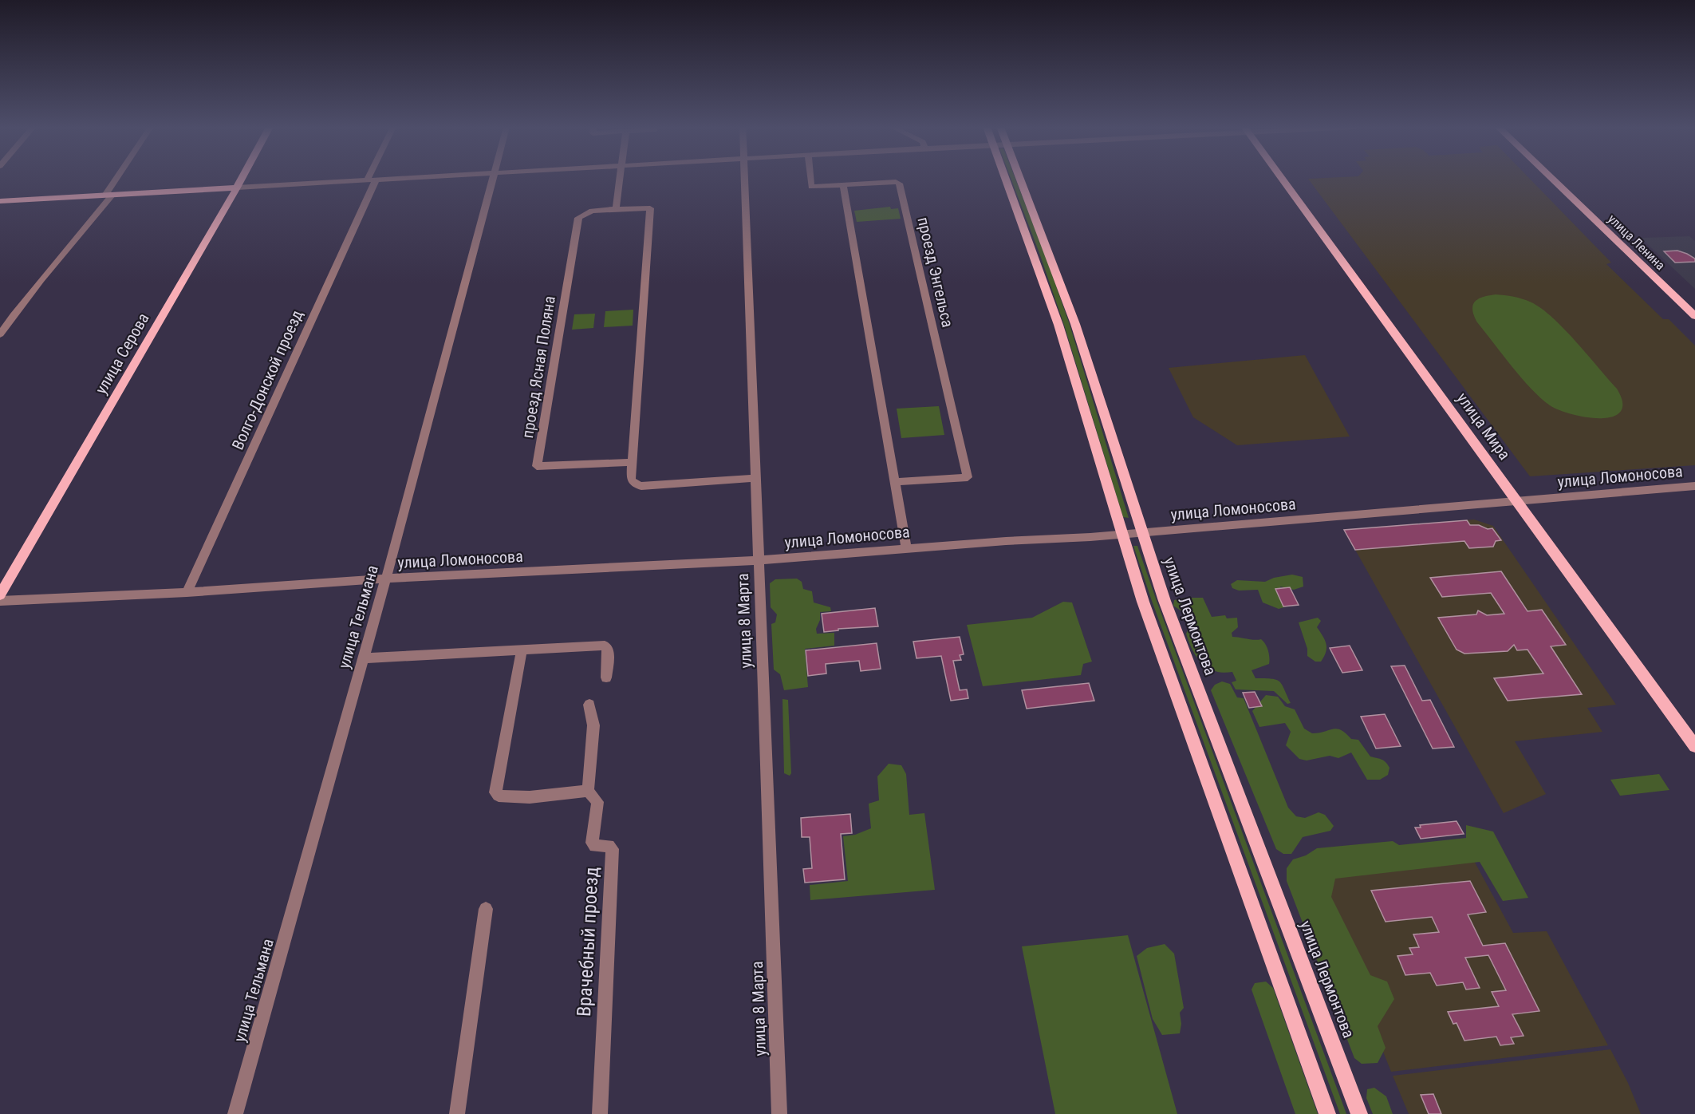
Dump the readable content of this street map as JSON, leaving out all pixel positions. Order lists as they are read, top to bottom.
{
  "streets": {
    "main road": [
      "улица Ленина",
      "улица Серова",
      "улица Мира",
      "улица Лермонтова"
    ],
    "street": [
      "проезд Энгельса",
      "проезд Ясная Поляна",
      "Волго-Донской проезд",
      "улица Ломоносова",
      "улица Тельмана",
      "улица 8 Марта",
      "Врачебный проезд"
    ]
  },
  "crossings": [
    ["проезд Ясная Поляна", "улица 8 Марта"],
    ["Волго-Донской проезд", "улица Ломоносова"],
    ["улица Мира", "улица Ломоносова"],
    ["улица Ломоносова", "улица Лермонтова"],
    ["улица Ломоносова", "улица Тельмана"],
    ["улица Ломоносова", "улица 8 Марта"]
  ]
}
